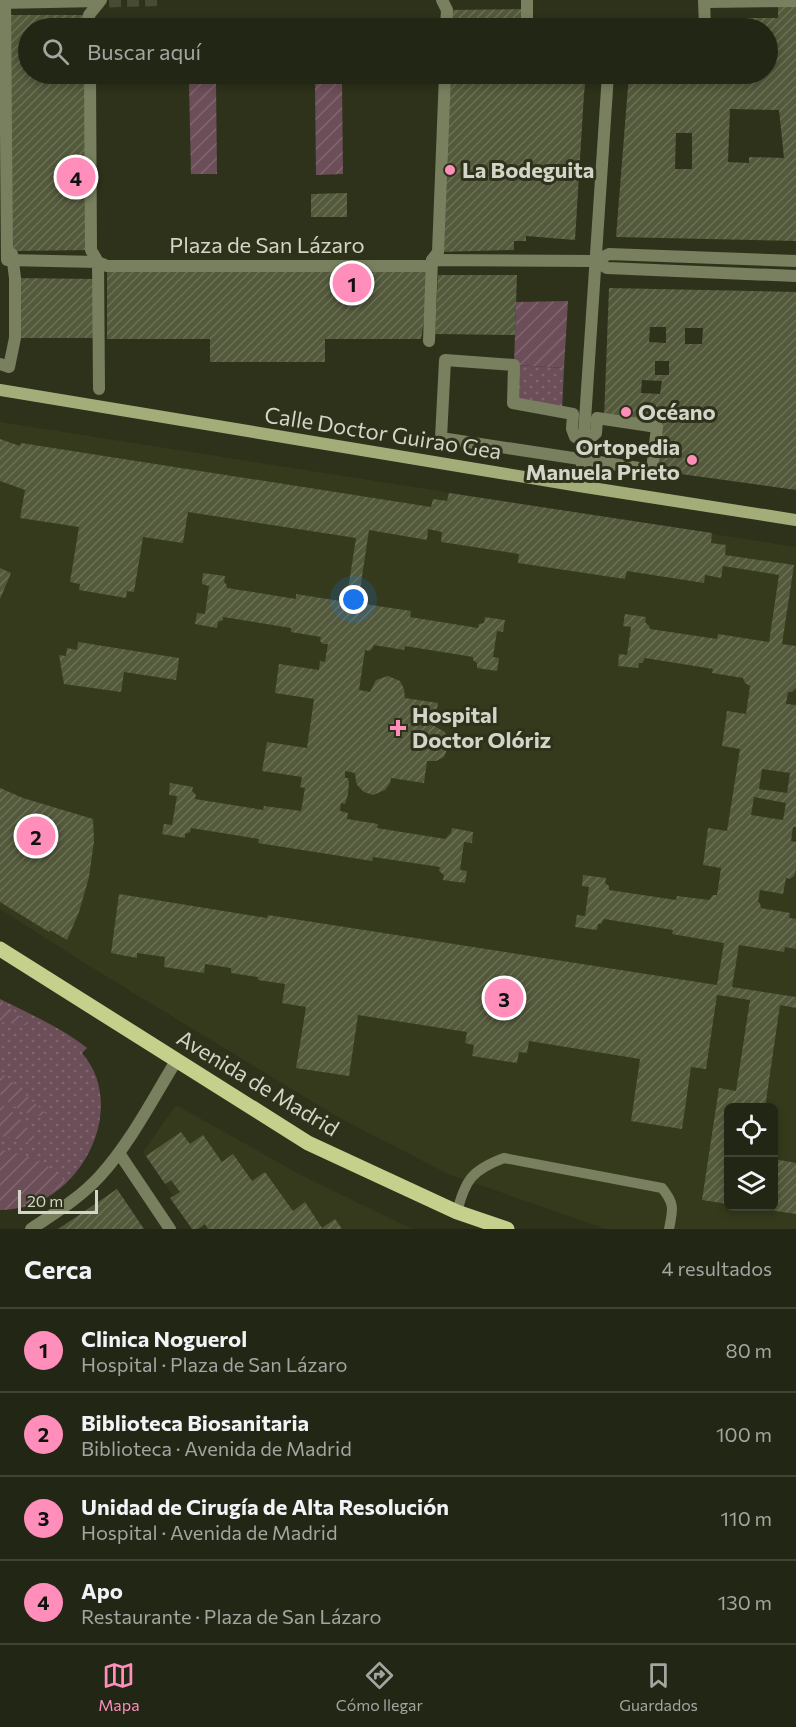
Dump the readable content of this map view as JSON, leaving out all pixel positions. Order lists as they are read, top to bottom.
{
  "streets": {
    "main road": ["Avenida de Madrid"],
    "street": ["Plaza de San Lázaro", "Calle Doctor Guirao Gea"]
  },
  "places": {
    "other": ["La Bodeguita", "Océano", "Ortopedia Manuela Prieto"],
    "health": ["Hospital Doctor Olóriz"]
  },
  "scale_bar": "20 m",
  "page": {
    "search": "Buscar aquí",
    "pins": [
      "4",
      "1",
      "2",
      "3"
    ],
    "scale": "20 m",
    "heading": ["Cerca", "4 resultados"],
    "list": [
      {
        "mark": "1",
        "name": "Clinica Noguerol",
        "note": "Hospital · Plaza de San Lázaro",
        "value": "80 m"
      },
      {
        "mark": "2",
        "name": "Biblioteca Biosanitaria",
        "note": "Biblioteca · Avenida de Madrid",
        "value": "100 m"
      },
      {
        "mark": "3",
        "name": "Unidad de Cirugía de Alta Resolución",
        "note": "Hospital · Avenida de Madrid",
        "value": "110 m"
      },
      {
        "mark": "4",
        "name": "Apo",
        "note": "Restaurante · Plaza de San Lázaro",
        "value": "130 m"
      }
    ],
    "nav": ["Mapa", "Cómo llegar", "Guardados"]
  }
}
